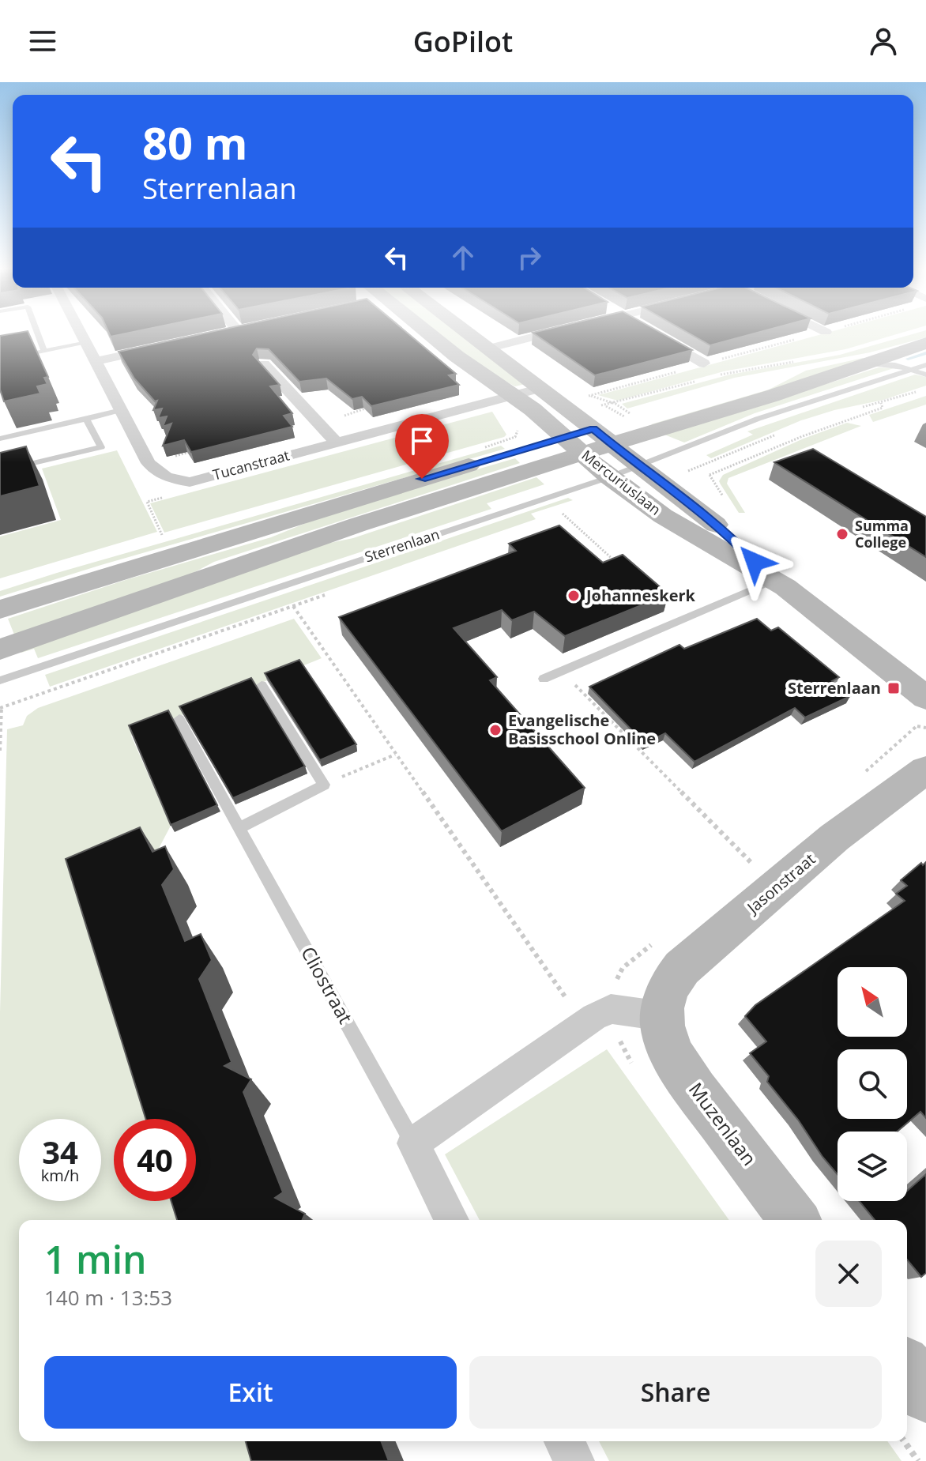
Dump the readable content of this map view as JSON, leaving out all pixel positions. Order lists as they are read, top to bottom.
{
  "streets": {
    "main road": [
      "Mercuriuslaan",
      "Sterrenlaan",
      "Jasonstraat",
      "Muzenlaan"
    ],
    "street": ["Tucanstraat", "Cliostraat"]
  },
  "crossings": [
    ["Tucanstraat", "Mercuriuslaan"],
    ["Mercuriuslaan", "Sterrenlaan"],
    ["Jasonstraat", "Muzenlaan"]
  ],
  "places": {
    "other": ["Summa College", "Johanneskerk", "Evangelische Basisschool Online"],
    "transit": ["Sterrenlaan"]
  },
  "north": "top left",
  "page": {
    "header": "GoPilot",
    "turn": ["80 m", "Sterrenlaan"],
    "speed": "34 km/h",
    "limit": "40",
    "heading": ["1 min", "140 m · 13:53"],
    "buttons": ["Exit", "Share"]
  }
}
